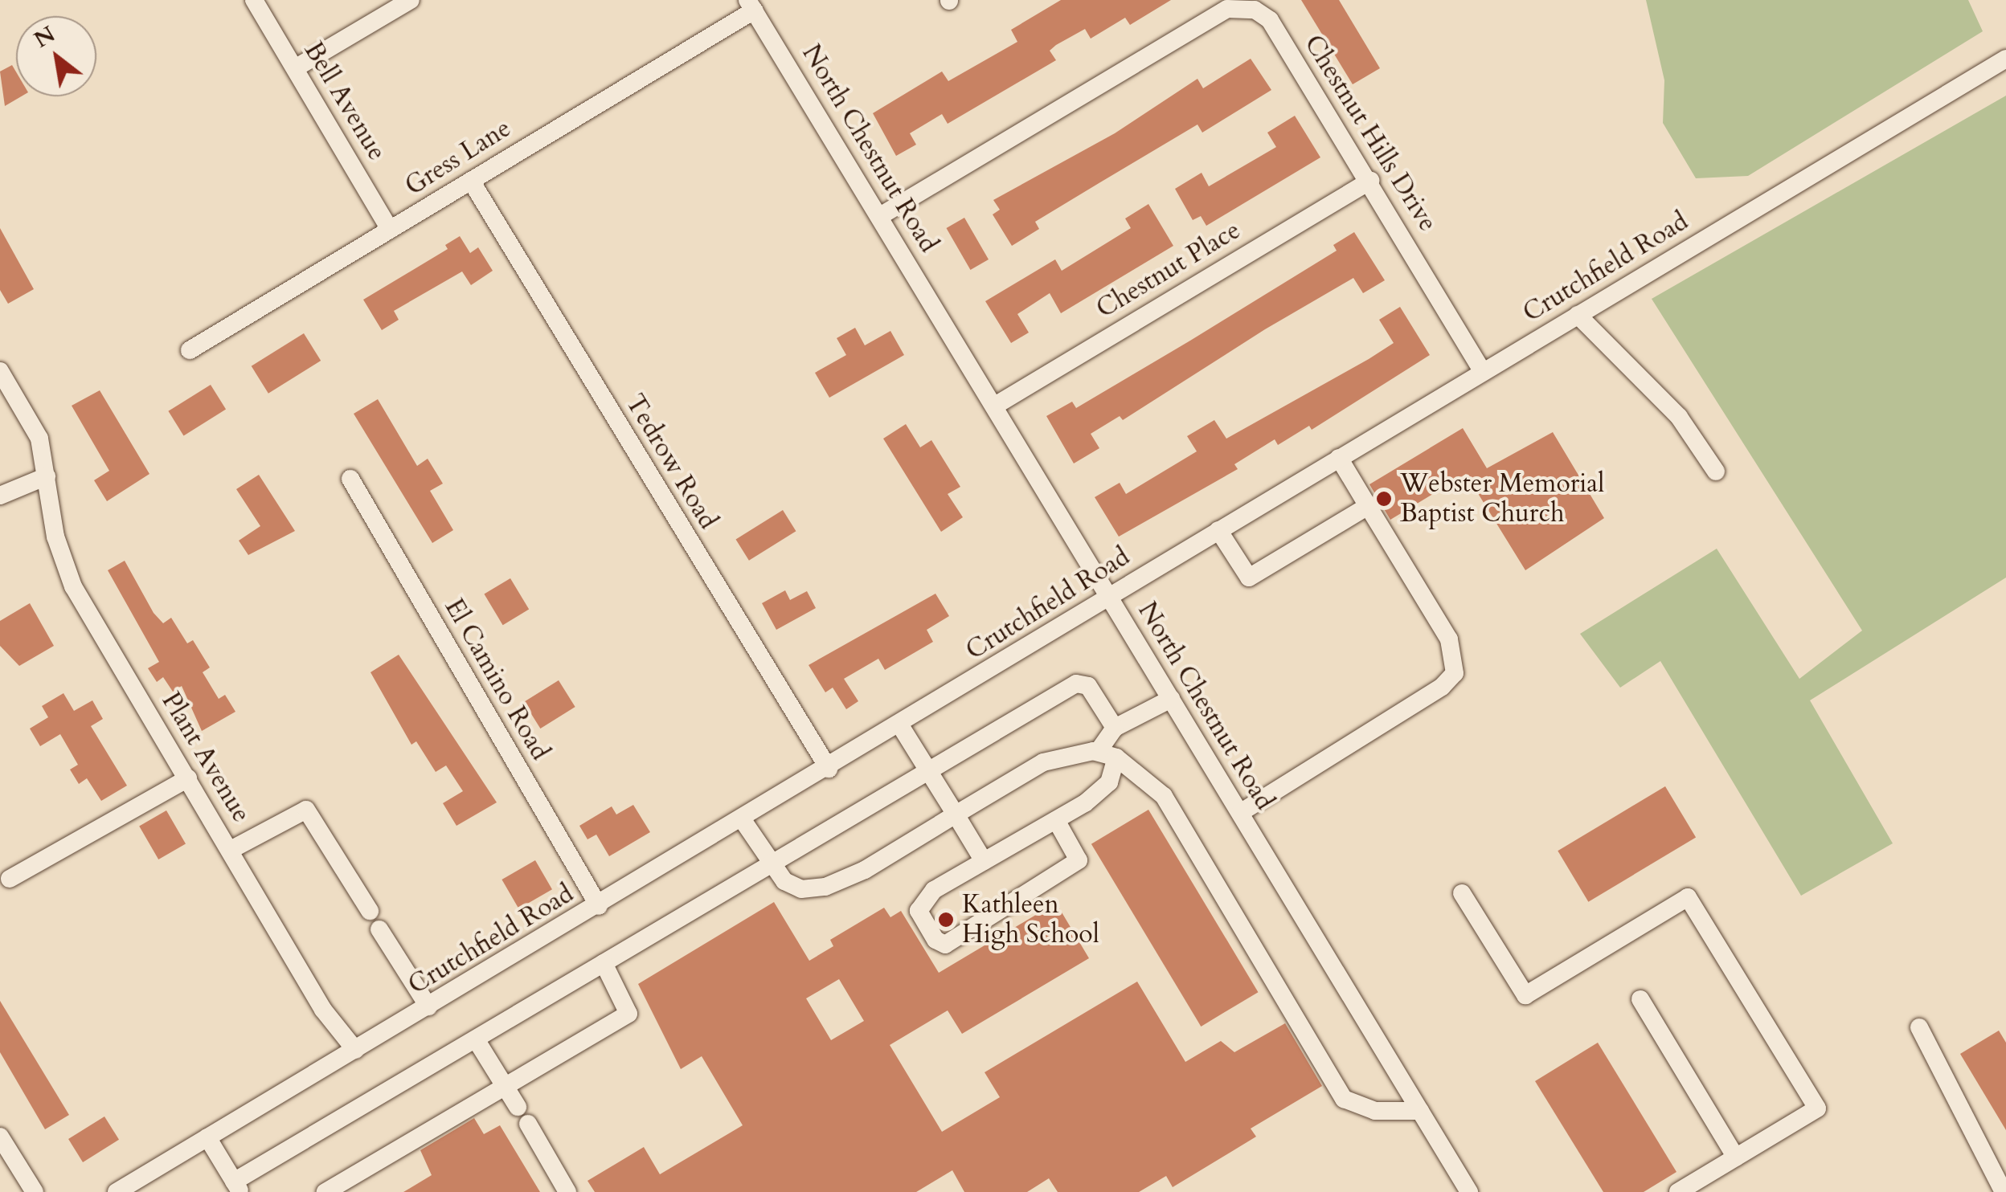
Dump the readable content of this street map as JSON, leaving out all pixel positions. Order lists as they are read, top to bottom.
{
  "streets": {
    "street": [
      "Bell Avenue",
      "Chestnut Hills Drive",
      "North Chestnut Road",
      "Gress Lane",
      "Crutchfield Road",
      "Chestnut Place",
      "Tedrow Road",
      "El Camino Road",
      "Plant Avenue"
    ]
  },
  "crossings": [
    ["Bell Avenue", "Gress Lane"],
    ["Chestnut Hills Drive", "North Chestnut Road"],
    ["Chestnut Hills Drive", "Crutchfield Road"],
    ["Chestnut Hills Drive", "Chestnut Place"],
    ["North Chestnut Road", "Gress Lane"],
    ["North Chestnut Road", "Crutchfield Road"],
    ["North Chestnut Road", "Chestnut Place"],
    ["Gress Lane", "Tedrow Road"],
    ["Crutchfield Road", "Tedrow Road"],
    ["Crutchfield Road", "El Camino Road"],
    ["Crutchfield Road", "Plant Avenue"]
  ],
  "places": ["Webster Memorial Baptist Church", "Kathleen High School"],
  "north": "top left"
}
